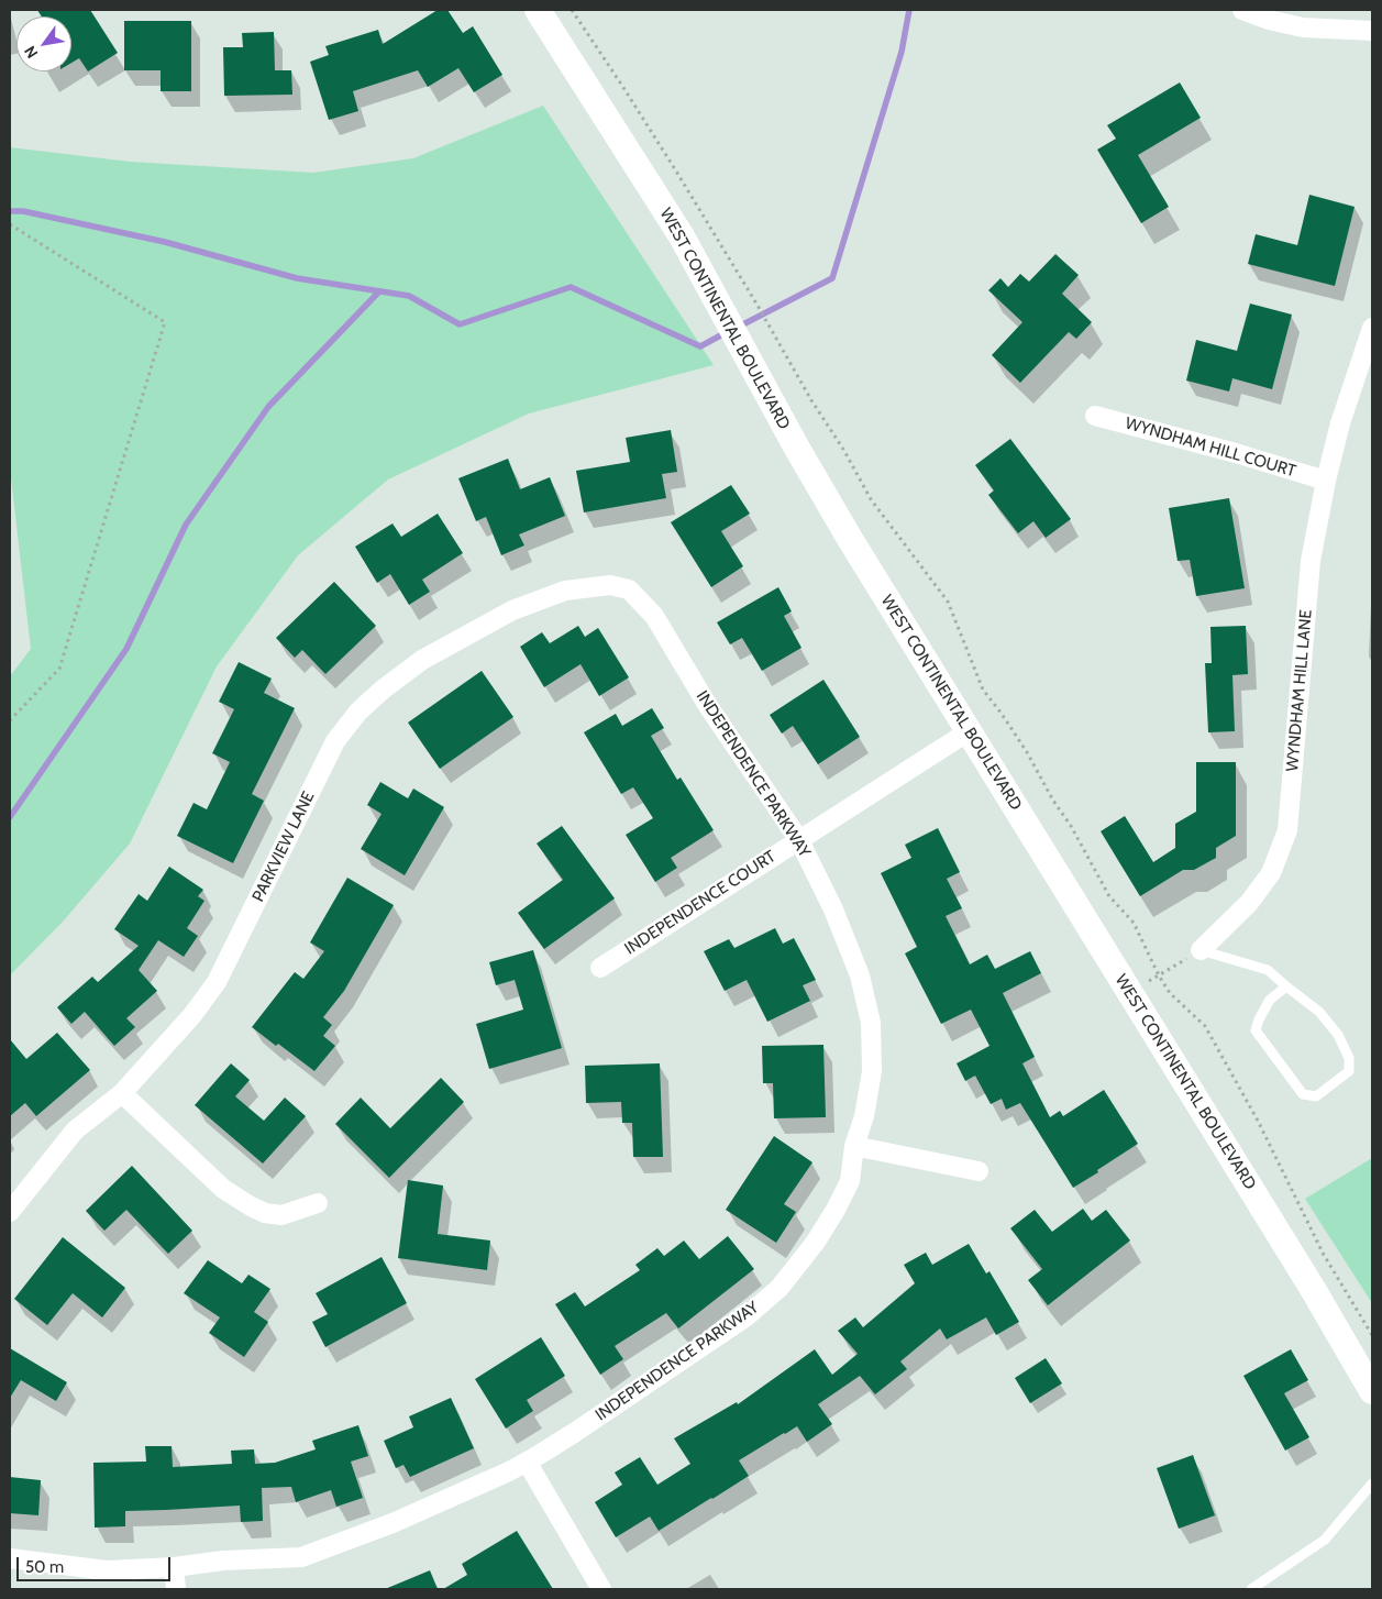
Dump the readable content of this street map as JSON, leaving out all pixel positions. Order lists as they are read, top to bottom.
{
  "streets": {
    "main road": ["WEST CONTINENTAL BOULEVARD"],
    "street": [
      "WYNDHAM HILL COURT",
      "WYNDHAM HILL LANE",
      "INDEPENDENCE PARKWAY",
      "PARKVIEW LANE",
      "INDEPENDENCE COURT"
    ]
  },
  "crossings": [
    ["WEST CONTINENTAL BOULEVARD", "INDEPENDENCE COURT"],
    ["WYNDHAM HILL COURT", "WYNDHAM HILL LANE"],
    ["INDEPENDENCE PARKWAY", "PARKVIEW LANE"],
    ["INDEPENDENCE PARKWAY", "INDEPENDENCE COURT"]
  ],
  "scale_bar": "50 m",
  "north": "bottom left"
}
